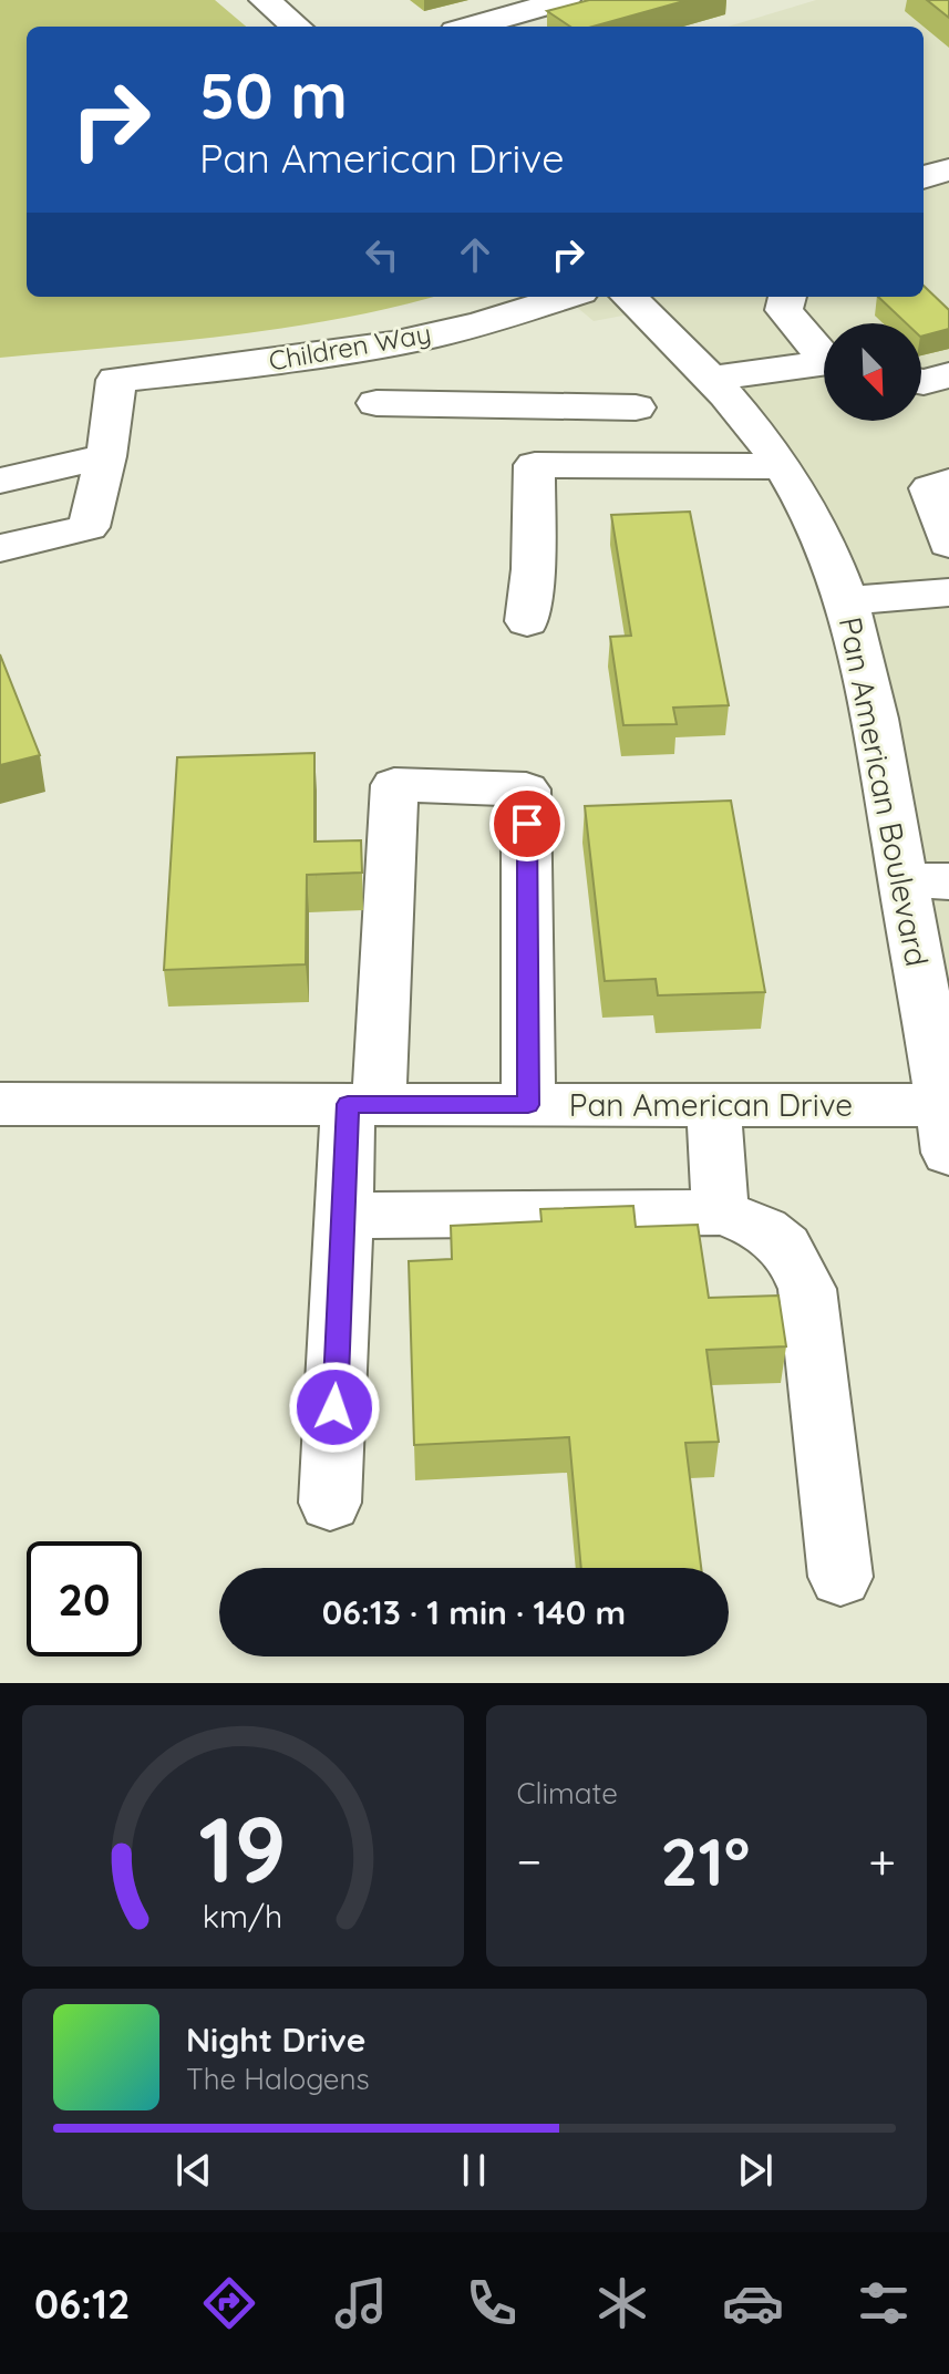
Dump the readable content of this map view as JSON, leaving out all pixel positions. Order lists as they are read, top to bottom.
{
  "streets": {
    "street": ["Children Way", "Pan American Boulevard", "Pan American Drive"]
  },
  "crossings": [
    ["Pan American Boulevard", "Pan American Drive"]
  ],
  "north": "bottom right",
  "page": {
    "turn": ["50 m", "Pan American Drive"],
    "limit": "20",
    "trip": "06:13 · 1 min · 140 m",
    "tile": "Climate",
    "heat": ["−", "21°", "+"],
    "song": ["Night Drive", "The Halogens"],
    "tabs": "06:12",
    "gauge": ["19", "km/h"]
  }
}
